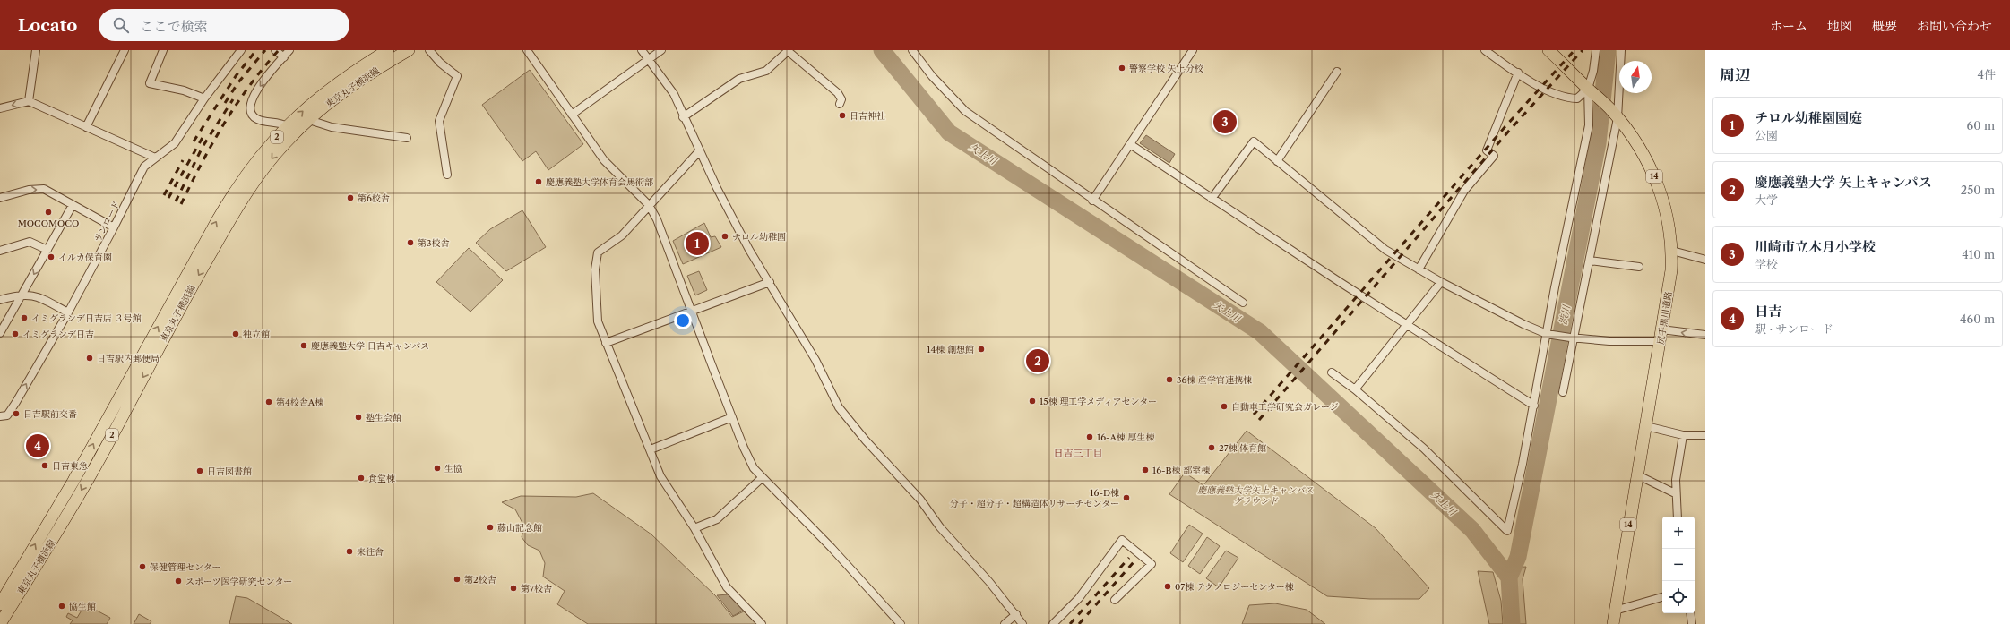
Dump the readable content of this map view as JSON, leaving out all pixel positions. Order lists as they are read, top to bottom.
{
  "streets": {
    "main road": [
      "東京丸子横浜線",
      "2",
      "14",
      "尻手黒川道路"
    ],
    "street": ["サンロード"]
  },
  "districts": ["日吉三丁目"],
  "water": ["矢上川", "渋川"],
  "parks": ["慶應義塾大学矢上キャンパス グラウンド"],
  "places": [
    "警察学校 矢上分校",
    "日吉神社",
    "慶應義塾大学体育会馬術部",
    "第6校舎",
    "MOCOMOCO",
    "チロル幼稚園",
    "第3校舎",
    "イルカ保育園",
    "イミグランデ日吉店 ３号館",
    "イミグランデ日吉",
    "独立館",
    "慶應義塾大学 日吉キャンパス",
    "14棟 創想館",
    "日吉駅内郵便局",
    "36棟 産学官連携棟",
    "15棟 理工学メディアセンター",
    "第4校舎A棟",
    "自動車工学研究会ガレージ",
    "日吉駅前交番",
    "塾生会館",
    "16-A棟 厚生棟",
    "27棟 体育館",
    "日吉東急",
    "生協",
    "16-B棟 部室棟",
    "日吉図書館",
    "食堂棟",
    "16-D棟 分子・超分子・超構造体リサーチセンター",
    "藤山記念館",
    "来往舎",
    "保健管理センター",
    "第2校舎",
    "スポーツ医学研究センター",
    "07棟 テクノロジーセンター棟",
    "第7校舎",
    "協生館"
  ],
  "north": "top",
  "page": {
    "header": "Locato",
    "search": "ここで検索",
    "nav": [
      "ホーム",
      "地図",
      "概要",
      "お問い合わせ"
    ],
    "heading": ["周辺", "4件"],
    "list": [
      {
        "mark": "1",
        "name": "チロル幼稚園園庭",
        "note": "公園",
        "value": "60 m"
      },
      {
        "mark": "2",
        "name": "慶應義塾大学 矢上キャンパス",
        "note": "大学",
        "value": "250 m"
      },
      {
        "mark": "3",
        "name": "川崎市立木月小学校",
        "note": "学校",
        "value": "410 m"
      },
      {
        "mark": "4",
        "name": "日吉",
        "note": "駅 · サンロード",
        "value": "460 m"
      }
    ],
    "pins": [
      "3",
      "1",
      "2",
      "4"
    ],
    "map_buttons": ["+", "−"]
  }
}
